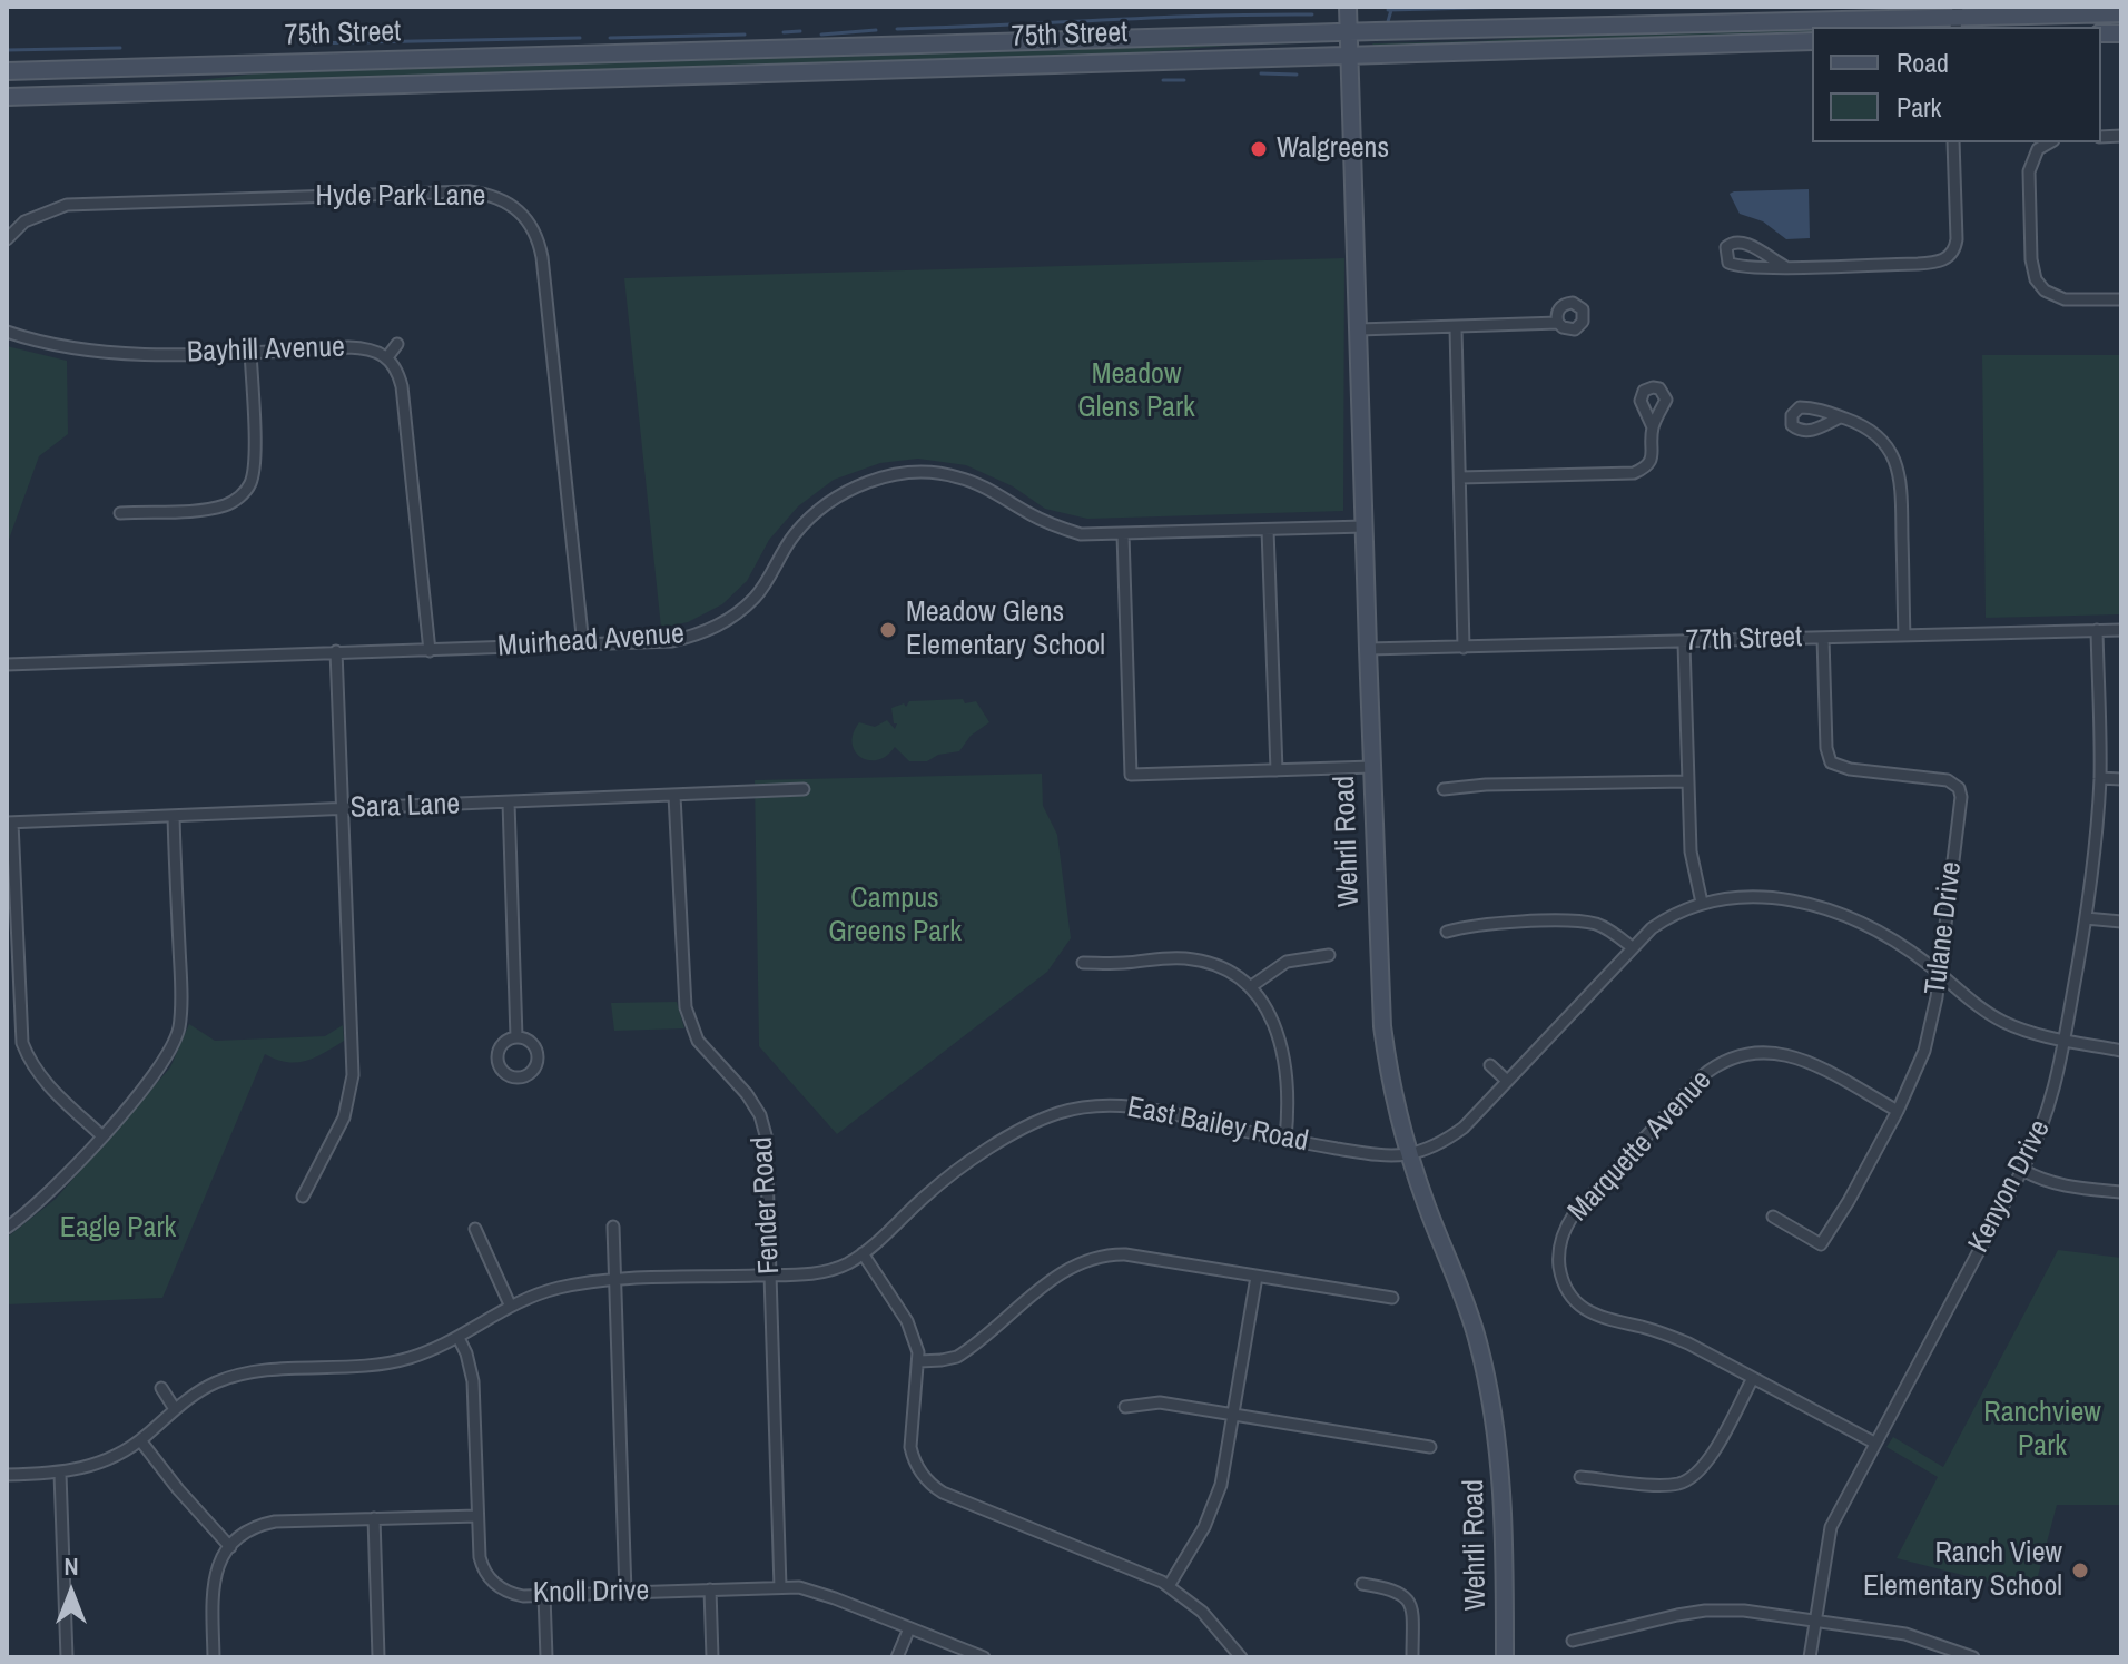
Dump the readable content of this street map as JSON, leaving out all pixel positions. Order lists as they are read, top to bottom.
{
  "streets": {
    "main road": ["75th Street", "Wehrli Road"],
    "street": [
      "Hyde Park Lane",
      "Bayhill Avenue",
      "77th Street",
      "Muirhead Avenue",
      "Sara Lane",
      "Tulane Drive",
      "East Bailey Road",
      "Marquette Avenue",
      "Kenyon Drive",
      "Fender Road",
      "Knoll Drive"
    ]
  },
  "crossings": [
    ["75th Street", "Wehrli Road"],
    ["Hyde Park Lane", "Muirhead Avenue"],
    ["Bayhill Avenue", "Muirhead Avenue"],
    ["77th Street", "Wehrli Road"],
    ["77th Street", "Tulane Drive"],
    ["77th Street", "Kenyon Drive"],
    ["Muirhead Avenue", "Wehrli Road"],
    ["Sara Lane", "Fender Road"],
    ["Wehrli Road", "East Bailey Road"],
    ["Tulane Drive", "East Bailey Road"],
    ["Tulane Drive", "Marquette Avenue"],
    ["East Bailey Road", "Kenyon Drive"],
    ["East Bailey Road", "Fender Road"],
    ["East Bailey Road", "Knoll Drive"],
    ["Marquette Avenue", "Kenyon Drive"],
    ["Fender Road", "Knoll Drive"]
  ],
  "parks": [
    "Meadow Glens Park",
    "Campus Greens Park",
    "Eagle Park",
    "Ranchview Park"
  ],
  "places": ["Walgreens", "Meadow Glens Elementary School", "Ranch View Elementary School"],
  "legend": ["Road", "Park"],
  "north": "top"
}
